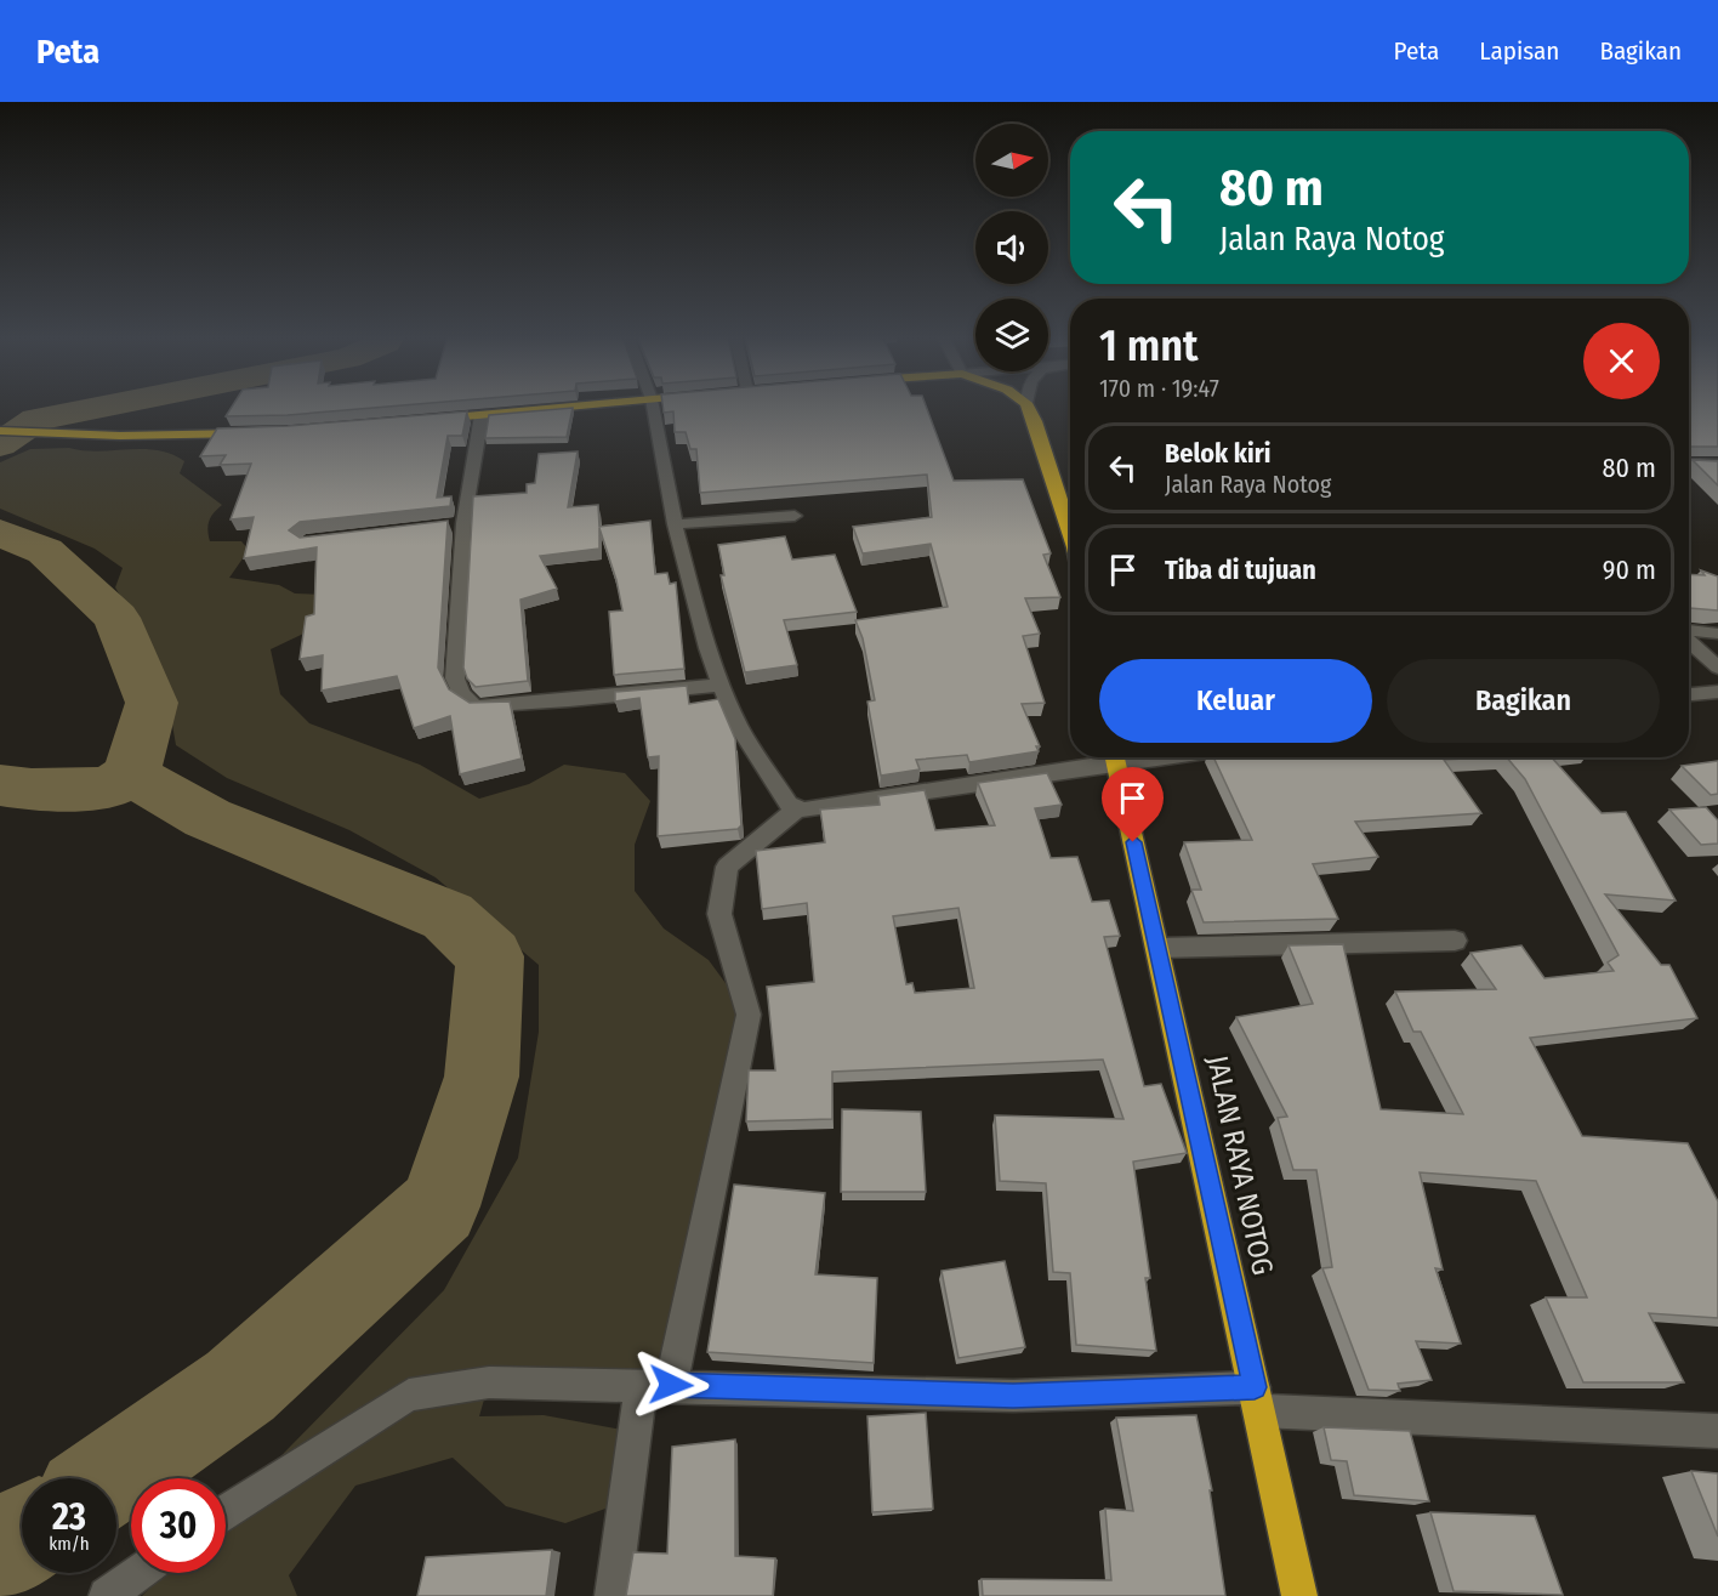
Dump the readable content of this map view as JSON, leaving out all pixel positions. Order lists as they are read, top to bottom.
{
  "streets": {
    "highway": ["JALAN RAYA NOTOG"]
  },
  "north": "right",
  "page": {
    "header": "Peta",
    "nav": ["Peta", "Lapisan", "Bagikan"],
    "turn": ["80 m", "Jalan Raya Notog"],
    "heading": ["1 mnt", "170 m · 19:47"],
    "list": [
      {
        "name": "Belok kiri",
        "note": "Jalan Raya Notog",
        "value": "80 m"
      },
      {
        "name": "Tiba di tujuan",
        "value": "90 m"
      }
    ],
    "buttons": ["Keluar", "Bagikan"],
    "speed": "23 km/h",
    "limit": "30"
  }
}
